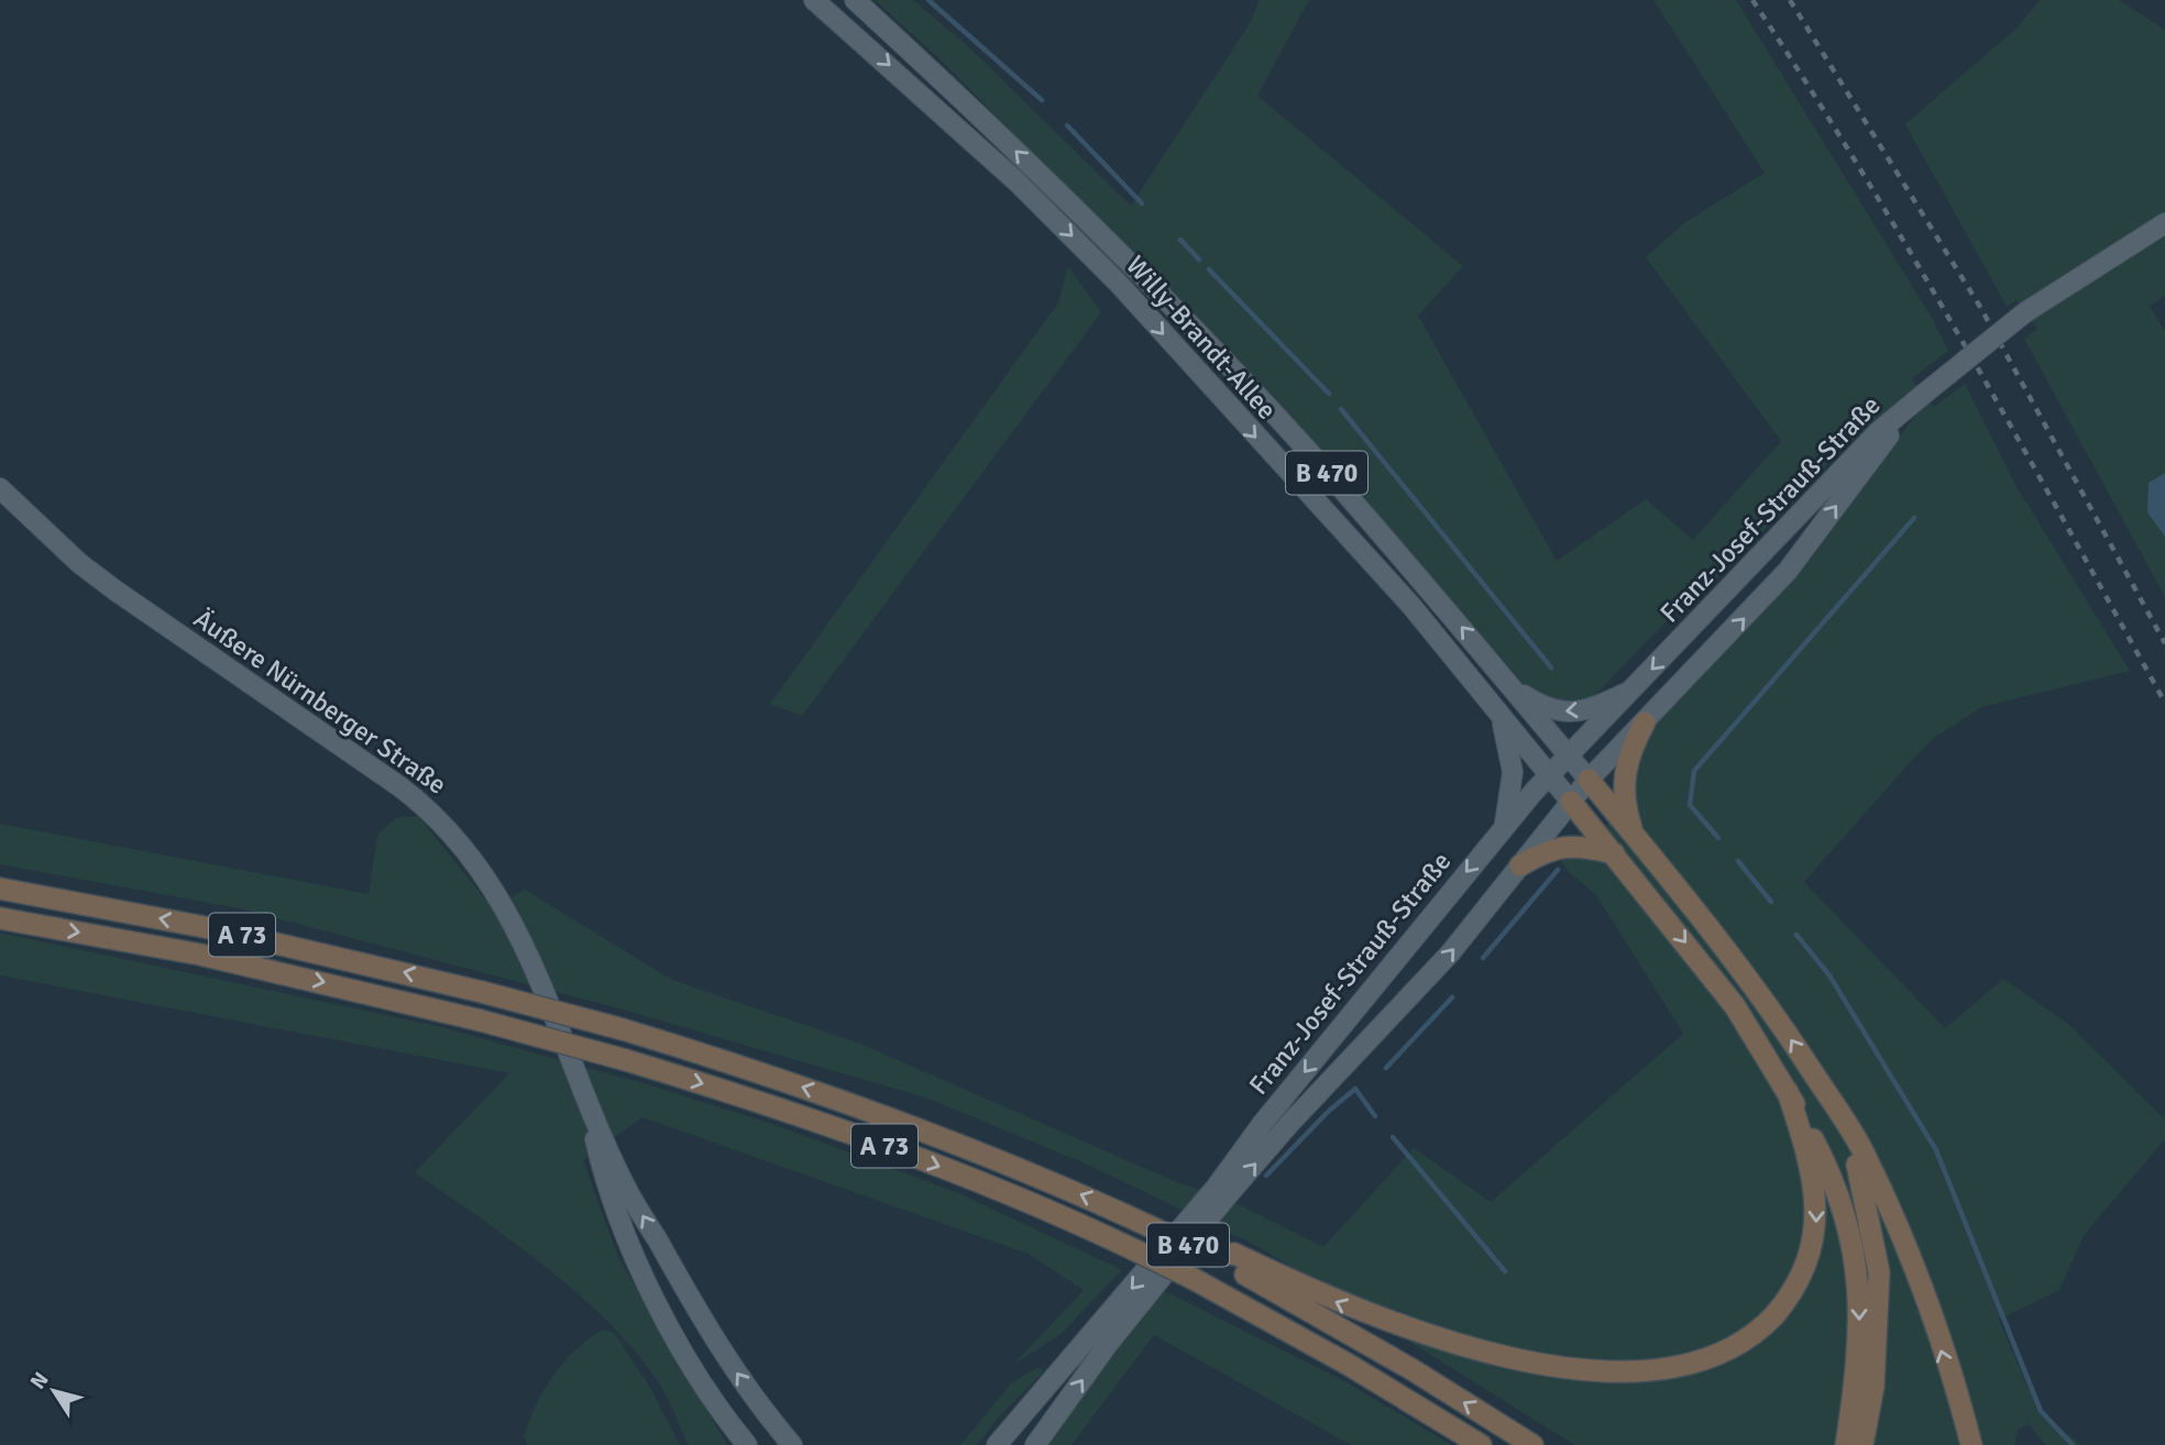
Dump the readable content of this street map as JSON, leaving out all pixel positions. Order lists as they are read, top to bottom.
{
  "streets": {
    "highway": ["A 73"],
    "main road": [
      "Willy-Brandt-Allee",
      "B 470",
      "Franz-Josef-Strauß-Straße",
      "Äußere Nürnberger Straße"
    ]
  },
  "crossings": [
    ["Willy-Brandt-Allee", "B 470"],
    ["Willy-Brandt-Allee", "Franz-Josef-Strauß-Straße"],
    ["B 470", "Franz-Josef-Strauß-Straße"]
  ],
  "north": "top left"
}
